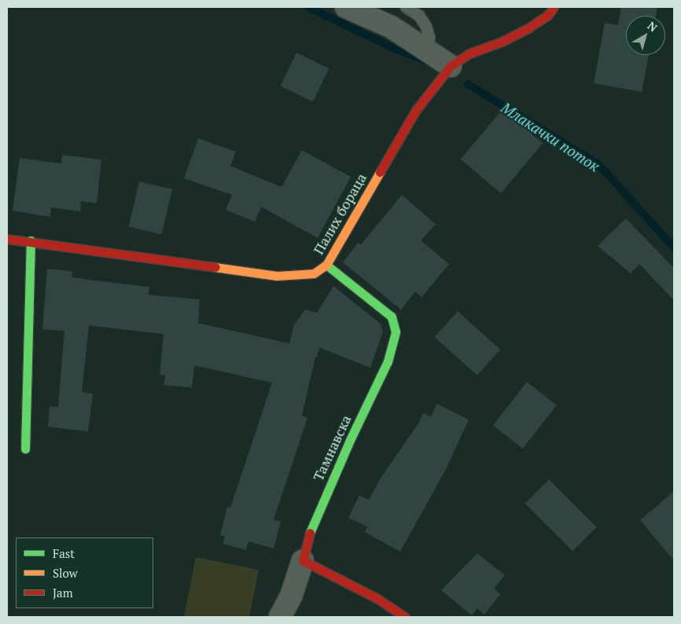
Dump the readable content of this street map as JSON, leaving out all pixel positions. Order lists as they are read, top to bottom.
{
  "streets": {
    "street": ["Палих бораца", "Тамнавска"]
  },
  "crossings": [
    ["Палих бораца", "Тамнавска"]
  ],
  "water": ["Млакачки поток"],
  "legend": ["Fast", "Slow", "Jam"],
  "north": "top right"
}
